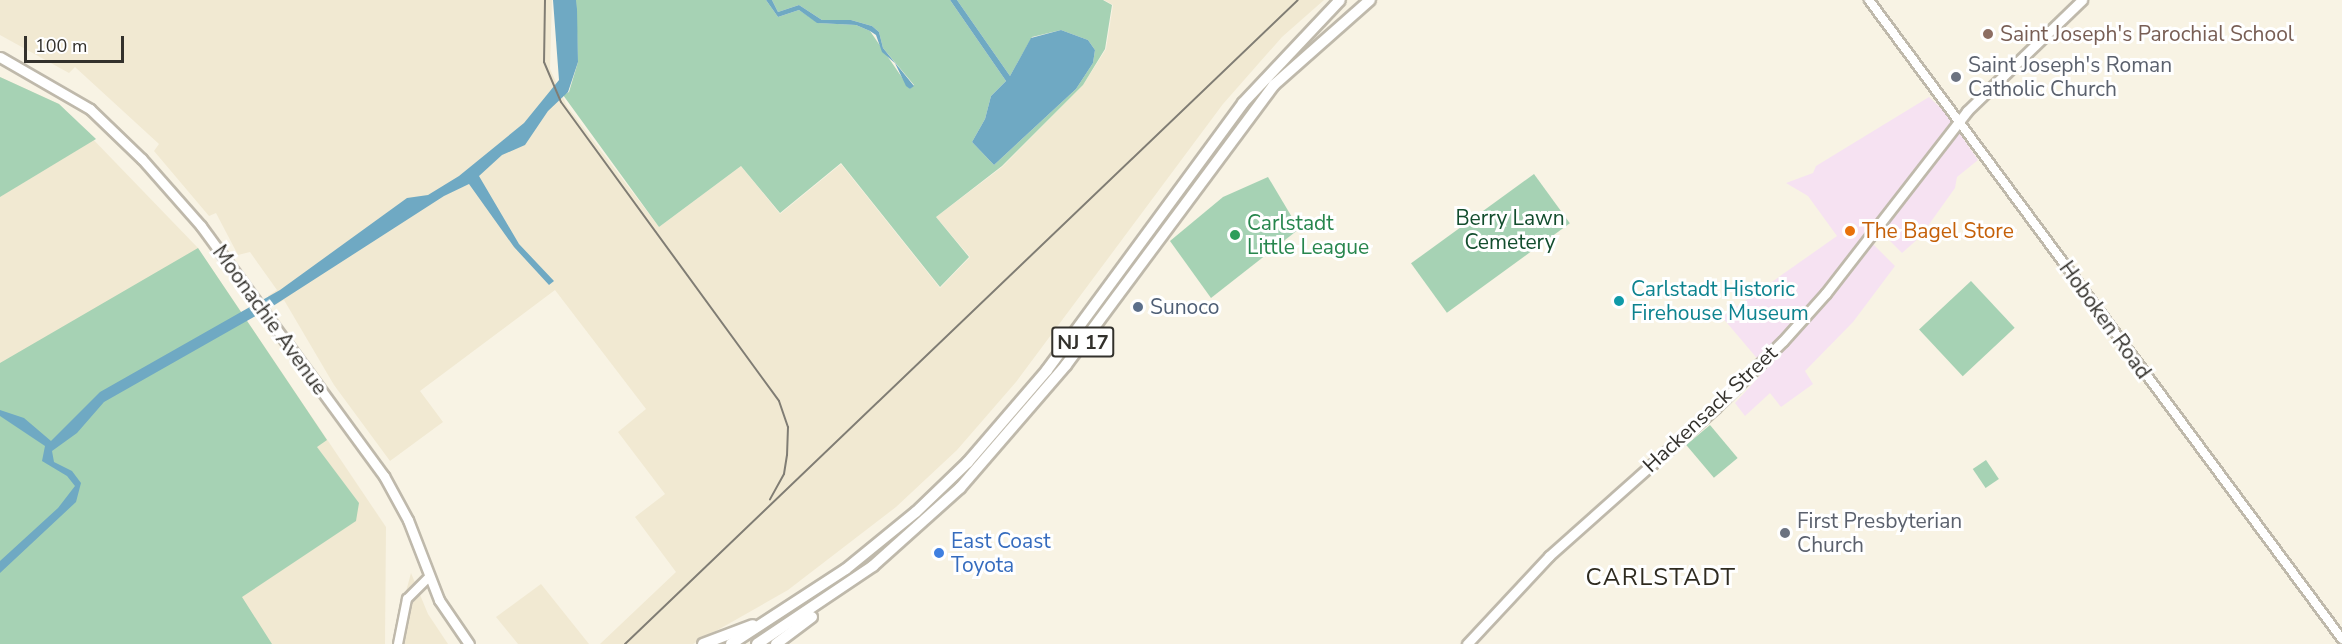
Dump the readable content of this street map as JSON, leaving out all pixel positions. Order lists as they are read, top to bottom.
{
  "streets": {
    "highway": ["NJ 17"],
    "main road": ["Moonachie Avenue", "Hackensack Street"],
    "street": ["Hoboken Road"]
  },
  "crossings": [
    ["Hoboken Road", "Hackensack Street"]
  ],
  "districts": ["CARLSTADT"],
  "parks": ["Berry Lawn Cemetery"],
  "places": [
    "Saint Joseph's Parochial School",
    "Saint Joseph's Roman Catholic Church",
    "The Bagel Store",
    "Carlstadt Little League",
    "Carlstadt Historic Firehouse Museum",
    "Sunoco",
    "First Presbyterian Church",
    "East Coast Toyota"
  ],
  "scale_bar": "100 m"
}
